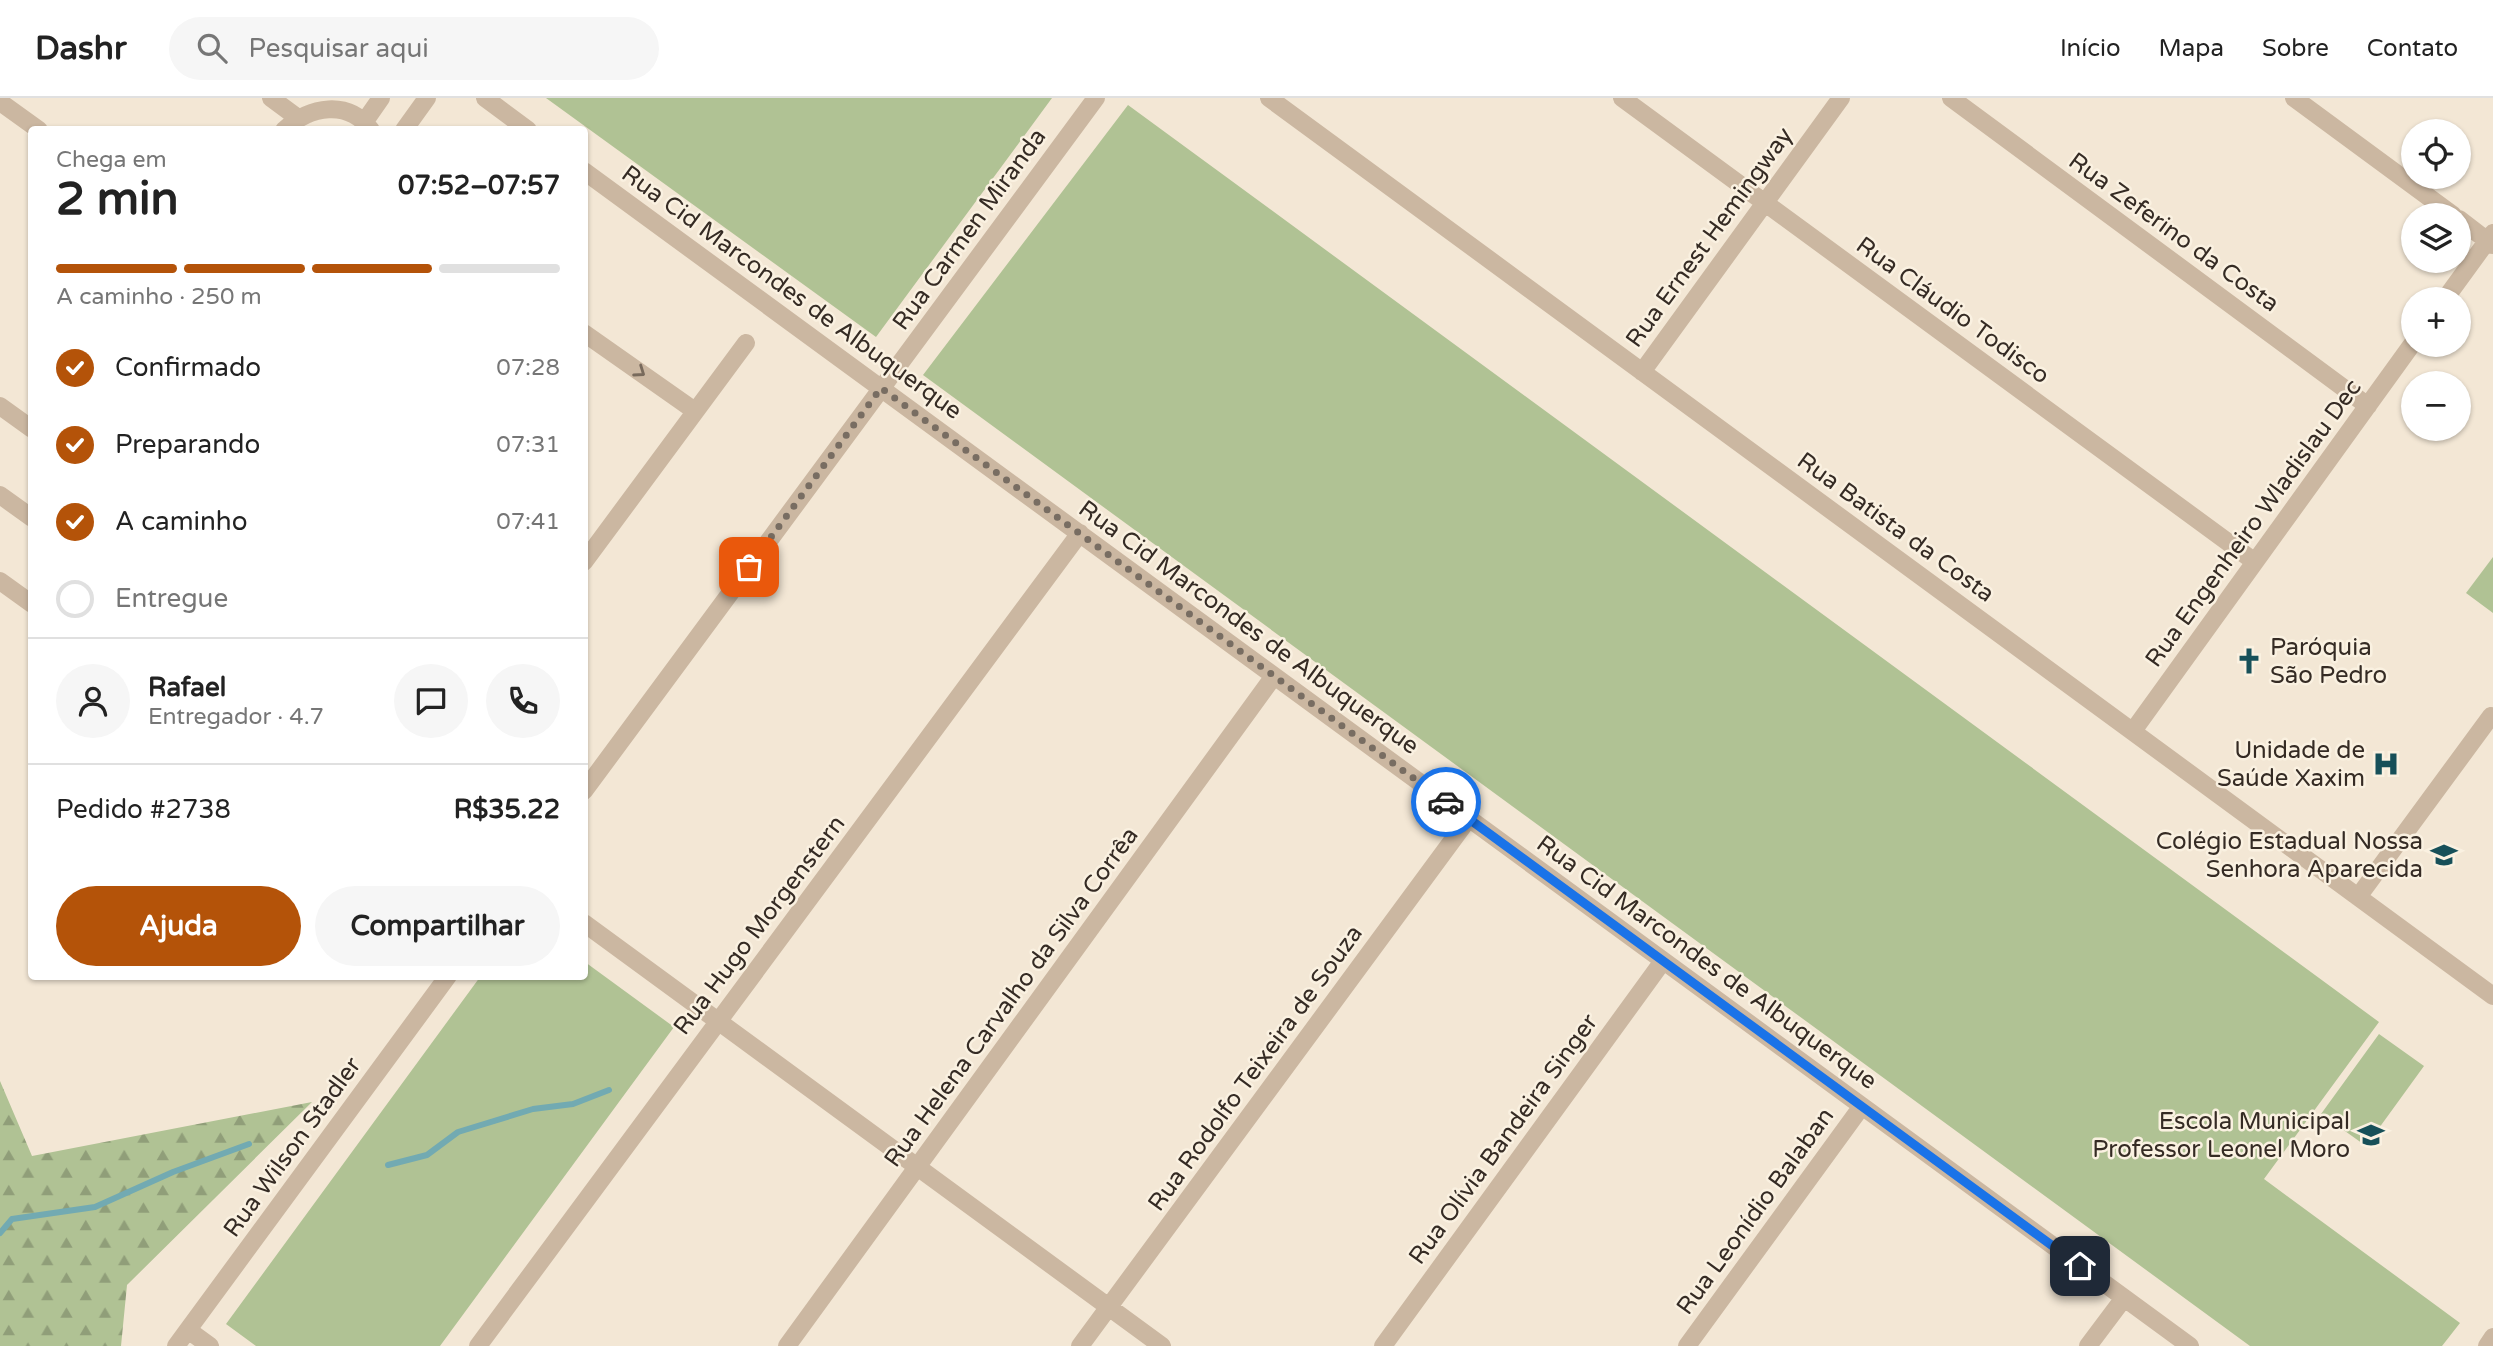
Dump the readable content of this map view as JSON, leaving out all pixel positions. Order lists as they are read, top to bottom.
{
  "streets": {
    "street": [
      "Rua Carmen Miranda",
      "Rua Zeferino da Costa",
      "Rua Ernest Hemingway",
      "Rua Cid Marcondes de Albuquerque",
      "Rua Cláudio Todisco",
      "Rua Engenheiro Wladislau Dec",
      "Rua Batista da Costa",
      "Rua Hugo Morgenstern",
      "Rua Helena Carvalho da Silva Corrêa",
      "Rua Rodolfo Teixeira de Souza",
      "Rua Olívia Bandeira Singer",
      "Rua Wilson Stadler",
      "Rua Leonídio Balaban"
    ]
  },
  "crossings": [
    ["Rua Carmen Miranda", "Rua Cid Marcondes de Albuquerque"],
    ["Rua Zeferino da Costa", "Rua Engenheiro Wladislau Dec"],
    ["Rua Ernest Hemingway", "Rua Cláudio Todisco"],
    ["Rua Ernest Hemingway", "Rua Batista da Costa"],
    ["Rua Cid Marcondes de Albuquerque", "Rua Hugo Morgenstern"],
    ["Rua Cid Marcondes de Albuquerque", "Rua Helena Carvalho da Silva Corrêa"],
    ["Rua Cid Marcondes de Albuquerque", "Rua Rodolfo Teixeira de Souza"],
    ["Rua Cid Marcondes de Albuquerque", "Rua Olívia Bandeira Singer"],
    ["Rua Cid Marcondes de Albuquerque", "Rua Leonídio Balaban"],
    ["Rua Cláudio Todisco", "Rua Engenheiro Wladislau Dec"],
    ["Rua Engenheiro Wladislau Dec", "Rua Batista da Costa"]
  ],
  "places": {
    "church": ["Paróquia São Pedro"],
    "hospital": ["Unidade de Saúde Xaxim"],
    "school or university": ["Colégio Estadual Nossa Senhora Aparecida", "Escola Municipal Professor Leonel Moro"]
  },
  "page": {
    "header": "Dashr",
    "search": "Pesquisar aqui",
    "nav": [
      "Início",
      "Mapa",
      "Sobre",
      "Contato"
    ],
    "map_buttons": ["+", "−"],
    "heading": ["2 min", "Chega em", "07:52–07:57"],
    "panel": [
      "Rafael",
      "Entregador · 4.7",
      "Pedido #2738",
      "R$35.22"
    ],
    "bar": "A caminho · 250 m",
    "list": [
      ["Confirmado", "07:28"],
      ["Preparando", "07:31"],
      ["A caminho", "07:41"],
      "Entregue"
    ],
    "buttons": ["Ajuda", "Compartilhar"]
  }
}
